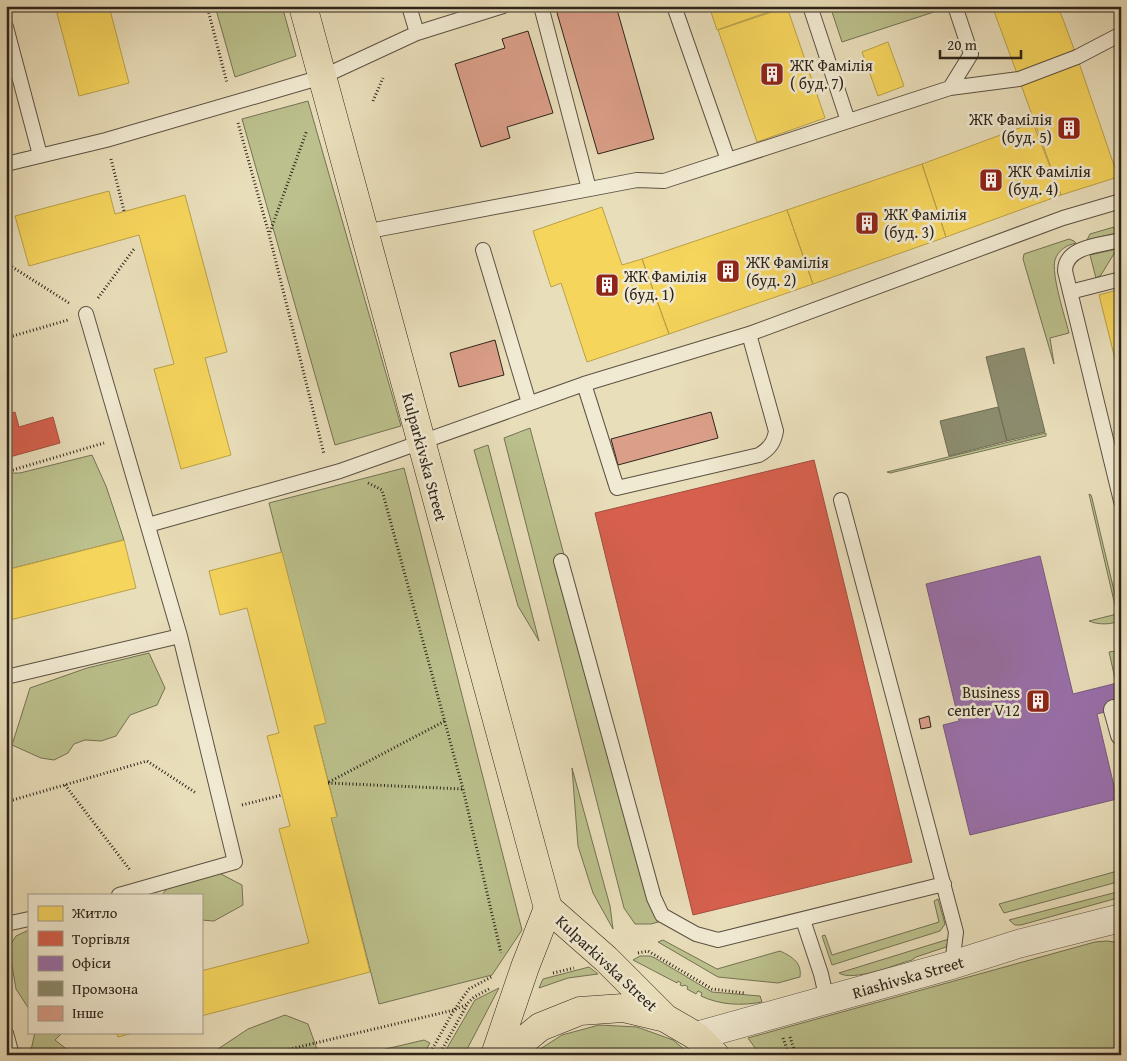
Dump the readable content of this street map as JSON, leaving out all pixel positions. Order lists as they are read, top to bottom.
{
  "streets": {
    "main road": ["Kulparkivska Street"],
    "street": ["Riashivska Street"]
  },
  "places": {
    "building": [
      "ЖК Фамілія ( буд. 7)",
      "ЖК Фамілія (буд. 5)",
      "ЖК Фамілія (буд. 4)",
      "ЖК Фамілія (буд. 3)",
      "ЖК Фамілія (буд. 2)",
      "ЖК Фамілія (буд. 1)",
      "Business center V12"
    ]
  },
  "legend": [
    "Житло",
    "Торгівля",
    "Офіси",
    "Промзона",
    "Інше"
  ],
  "scale_bar": "20 m"
}
